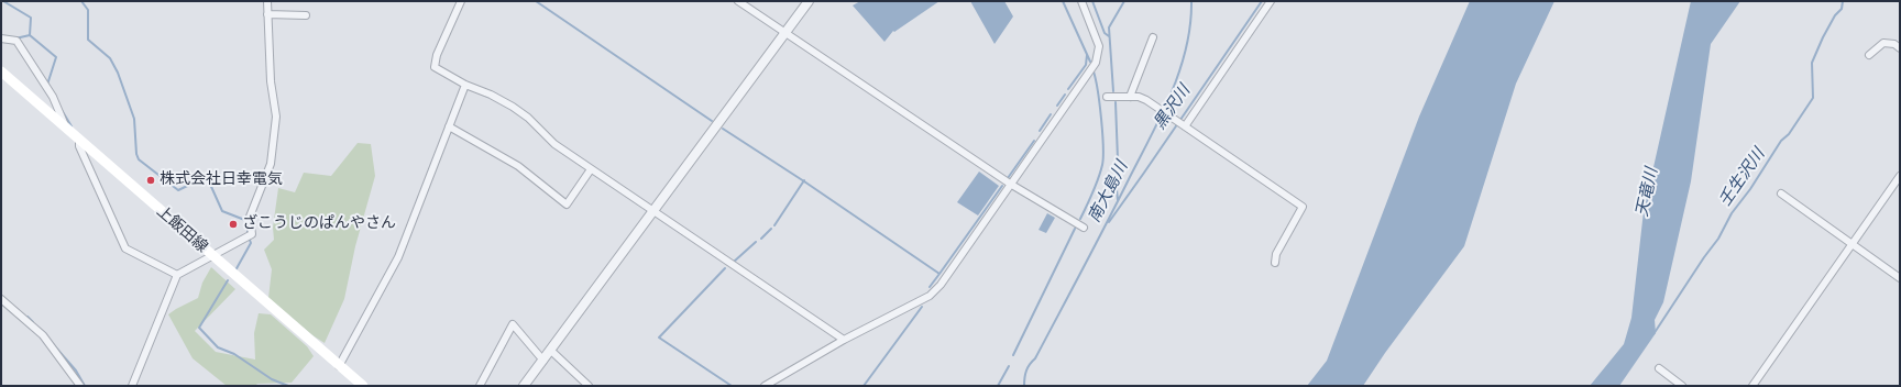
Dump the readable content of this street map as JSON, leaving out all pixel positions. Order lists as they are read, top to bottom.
{
  "streets": {
    "main road": ["上飯田線"]
  },
  "water": [
    "黒沢川",
    "壬生沢川",
    "南大島川",
    "天竜川"
  ],
  "places": ["株式会社日幸電気", "ざこうじのぱんやさん"]
}
